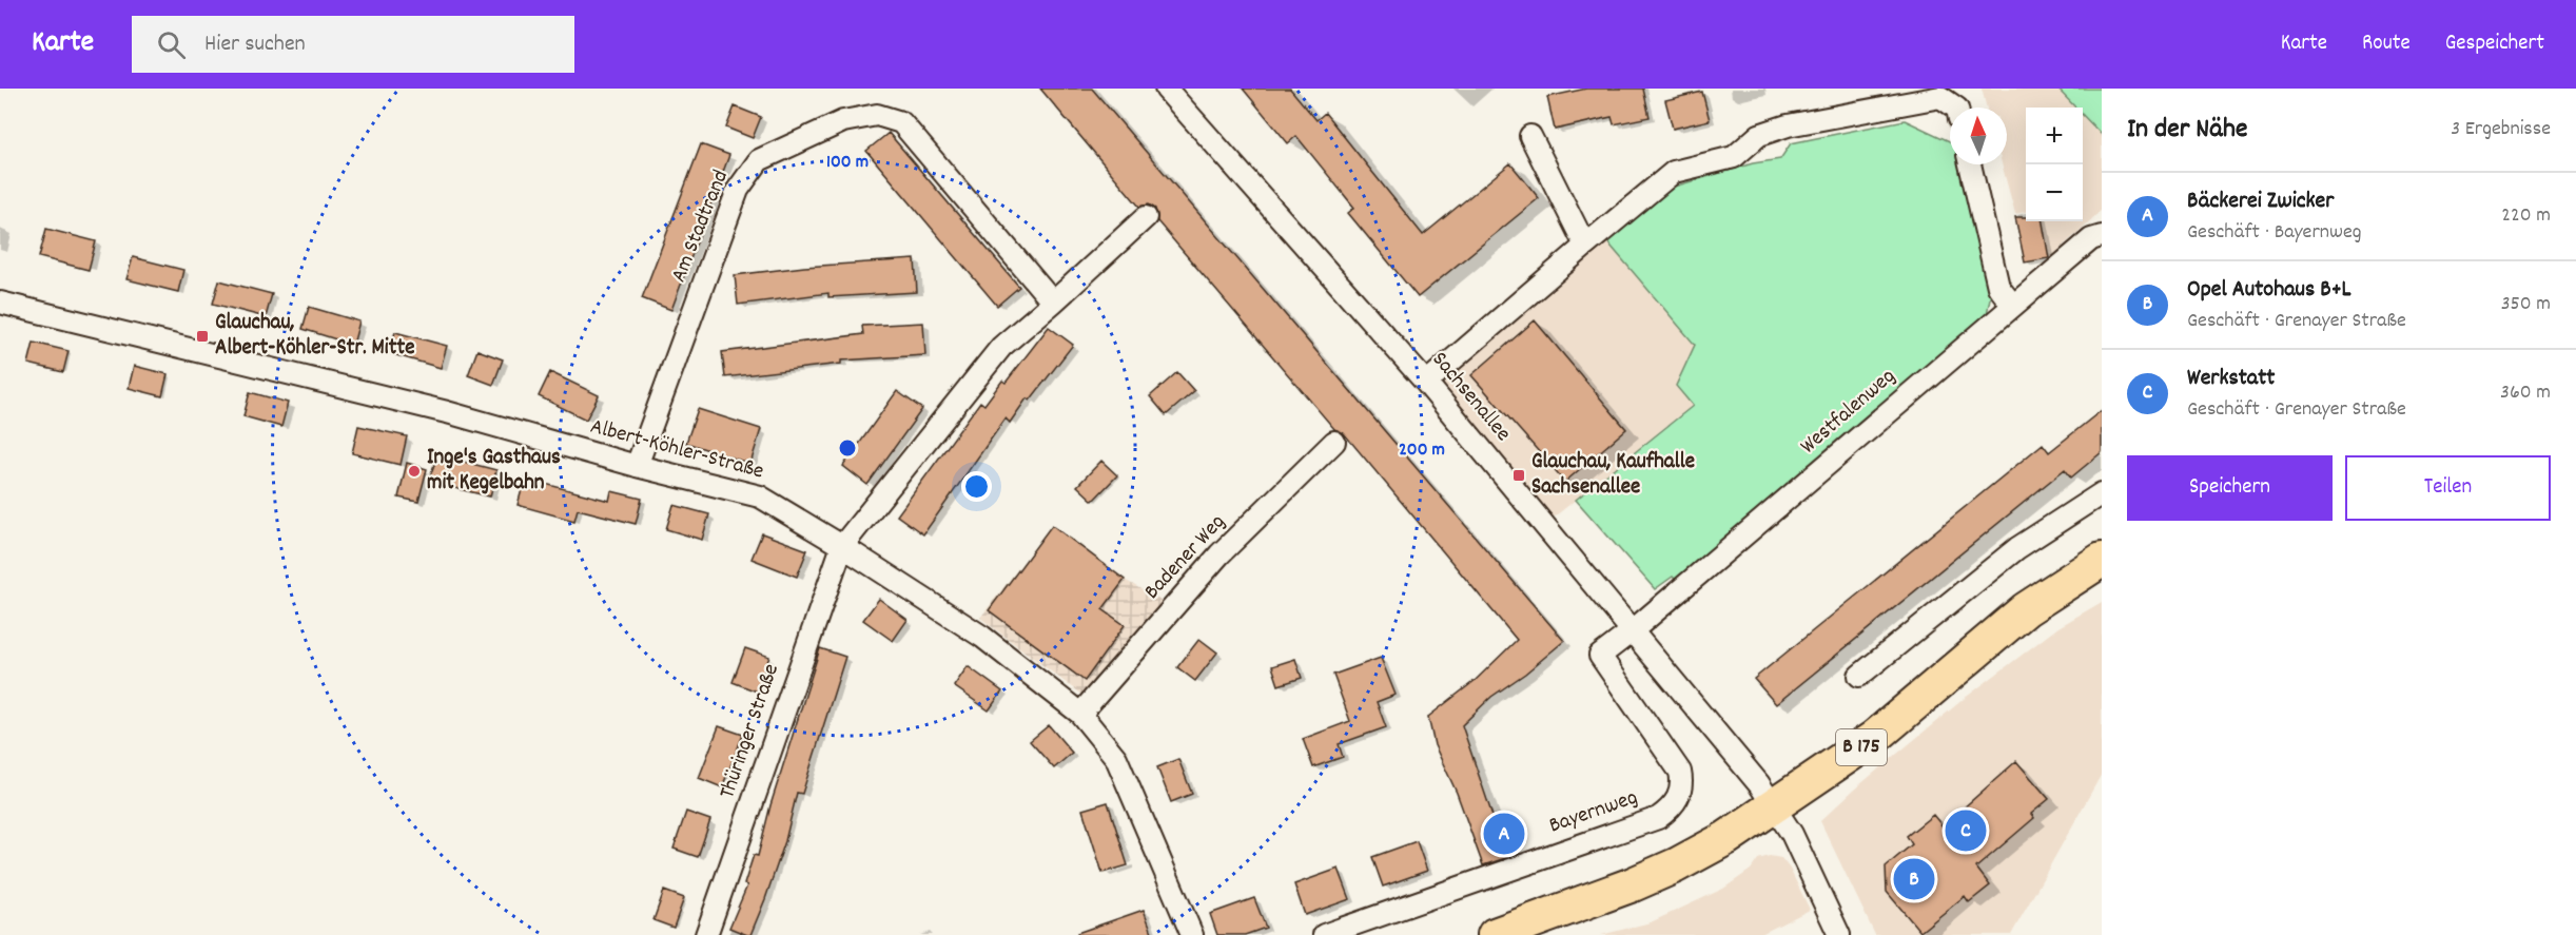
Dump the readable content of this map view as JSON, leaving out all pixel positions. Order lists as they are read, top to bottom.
{
  "streets": {
    "main road": ["B 175"],
    "street": [
      "Am Stadtrand",
      "Sachsenallee",
      "Westfalenweg",
      "Albert-Köhler-Straße",
      "Badener Weg",
      "Thüringer Straße",
      "Bayernweg"
    ]
  },
  "crossings": [
    ["Am Stadtrand", "Albert-Köhler-Straße"],
    ["Sachsenallee", "Westfalenweg"],
    ["Sachsenallee", "B 175"],
    ["Sachsenallee", "Bayernweg"],
    ["Westfalenweg", "Bayernweg"],
    ["Albert-Köhler-Straße", "Badener Weg"],
    ["Albert-Köhler-Straße", "Thüringer Straße"]
  ],
  "places": {
    "transit": ["Glauchau, Albert-Köhler-Str. Mitte", "Glauchau, Kaufhalle Sachsenallee"],
    "other": ["Inge's Gasthaus mit Kegelbahn"]
  },
  "north": "top",
  "page": {
    "header": "Karte",
    "search": "Hier suchen",
    "nav": ["Karte", "Route", "Gespeichert"],
    "heading": ["In der Nähe", "3 Ergebnisse"],
    "map_buttons": ["+", "−"],
    "list": [
      {
        "mark": "A",
        "name": "Bäckerei Zwicker",
        "note": "Geschäft · Bayernweg",
        "value": "220 m"
      },
      {
        "mark": "B",
        "name": "Opel Autohaus B+L",
        "note": "Geschäft · Grenayer Straße",
        "value": "350 m"
      },
      {
        "mark": "C",
        "name": "Werkstatt",
        "note": "Geschäft · Grenayer Straße",
        "value": "360 m"
      }
    ],
    "buttons": ["Speichern", "Teilen"],
    "pins": ["C", "A", "B"]
  },
  "rings": ["100 m", "200 m"]
}
